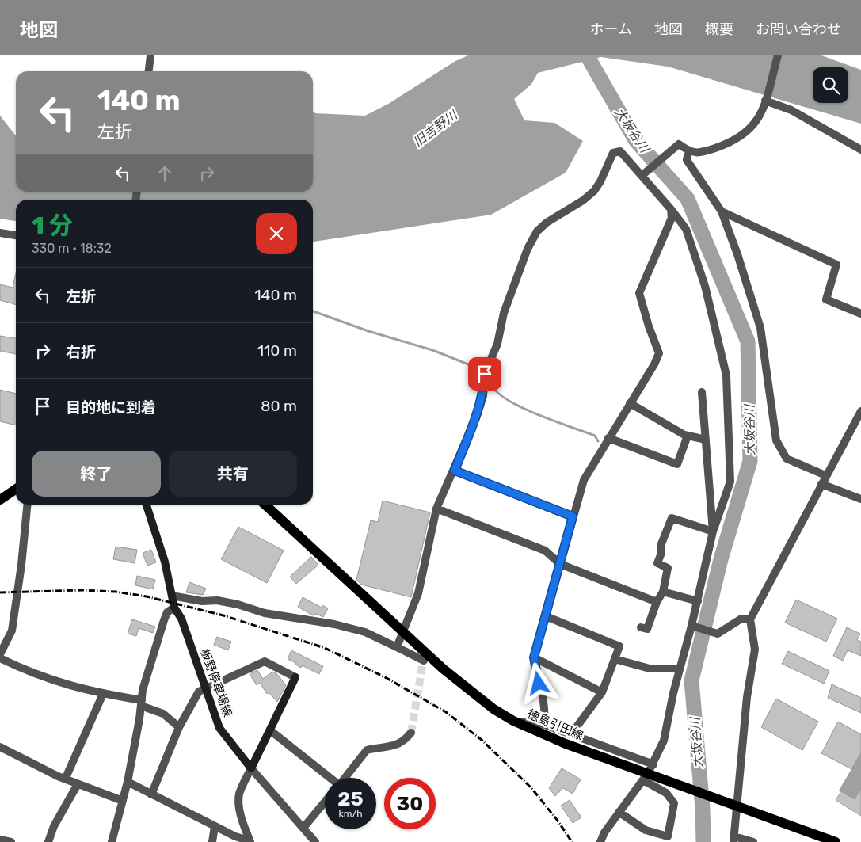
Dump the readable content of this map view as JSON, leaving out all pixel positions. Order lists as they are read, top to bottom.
{
  "streets": {
    "main road": ["板野停車場線", "徳島引田線"]
  },
  "water": ["旧吉野川", "大坂谷川"],
  "page": {
    "header": "地図",
    "nav": [
      "ホーム",
      "地図",
      "概要",
      "お問い合わせ"
    ],
    "turn": ["140 m", "左折"],
    "heading": ["1 分", "330 m · 18:32"],
    "list": [
      {
        "name": "左折",
        "value": "140 m"
      },
      {
        "name": "右折",
        "value": "110 m"
      },
      {
        "name": "目的地に到着",
        "value": "80 m"
      }
    ],
    "buttons": ["終了", "共有"],
    "speed": "25 km/h",
    "limit": "30"
  }
}
